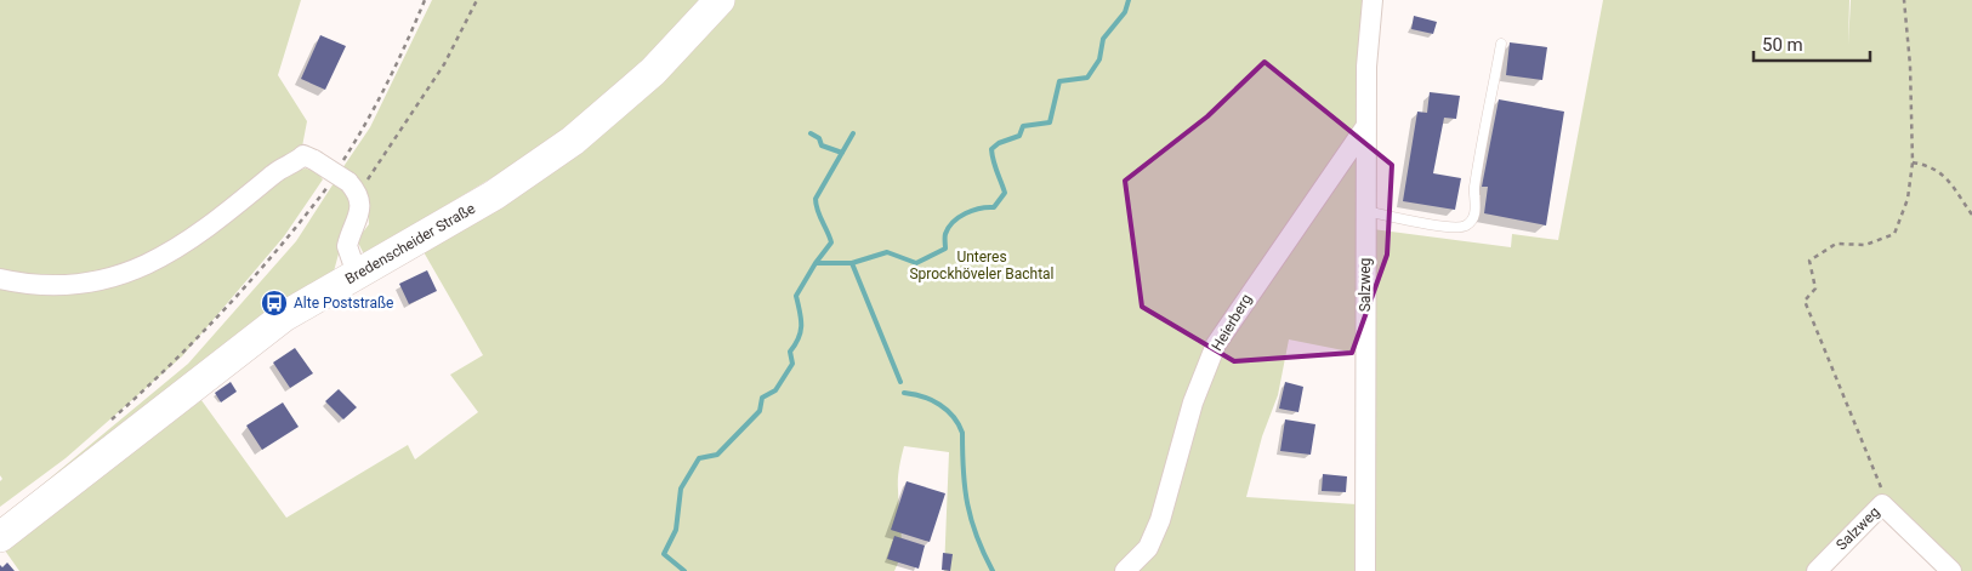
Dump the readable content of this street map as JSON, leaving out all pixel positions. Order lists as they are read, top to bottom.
{
  "streets": {
    "main road": ["Bredenscheider Straße"],
    "street": ["Salzweg", "Heierberg"]
  },
  "crossings": [
    ["Salzweg", "Heierberg"]
  ],
  "parks": ["Unteres Sprockhöveler Bachtal"],
  "places": {
    "bus stop": ["Alte Poststraße"]
  },
  "scale_bar": "50 m"
}
